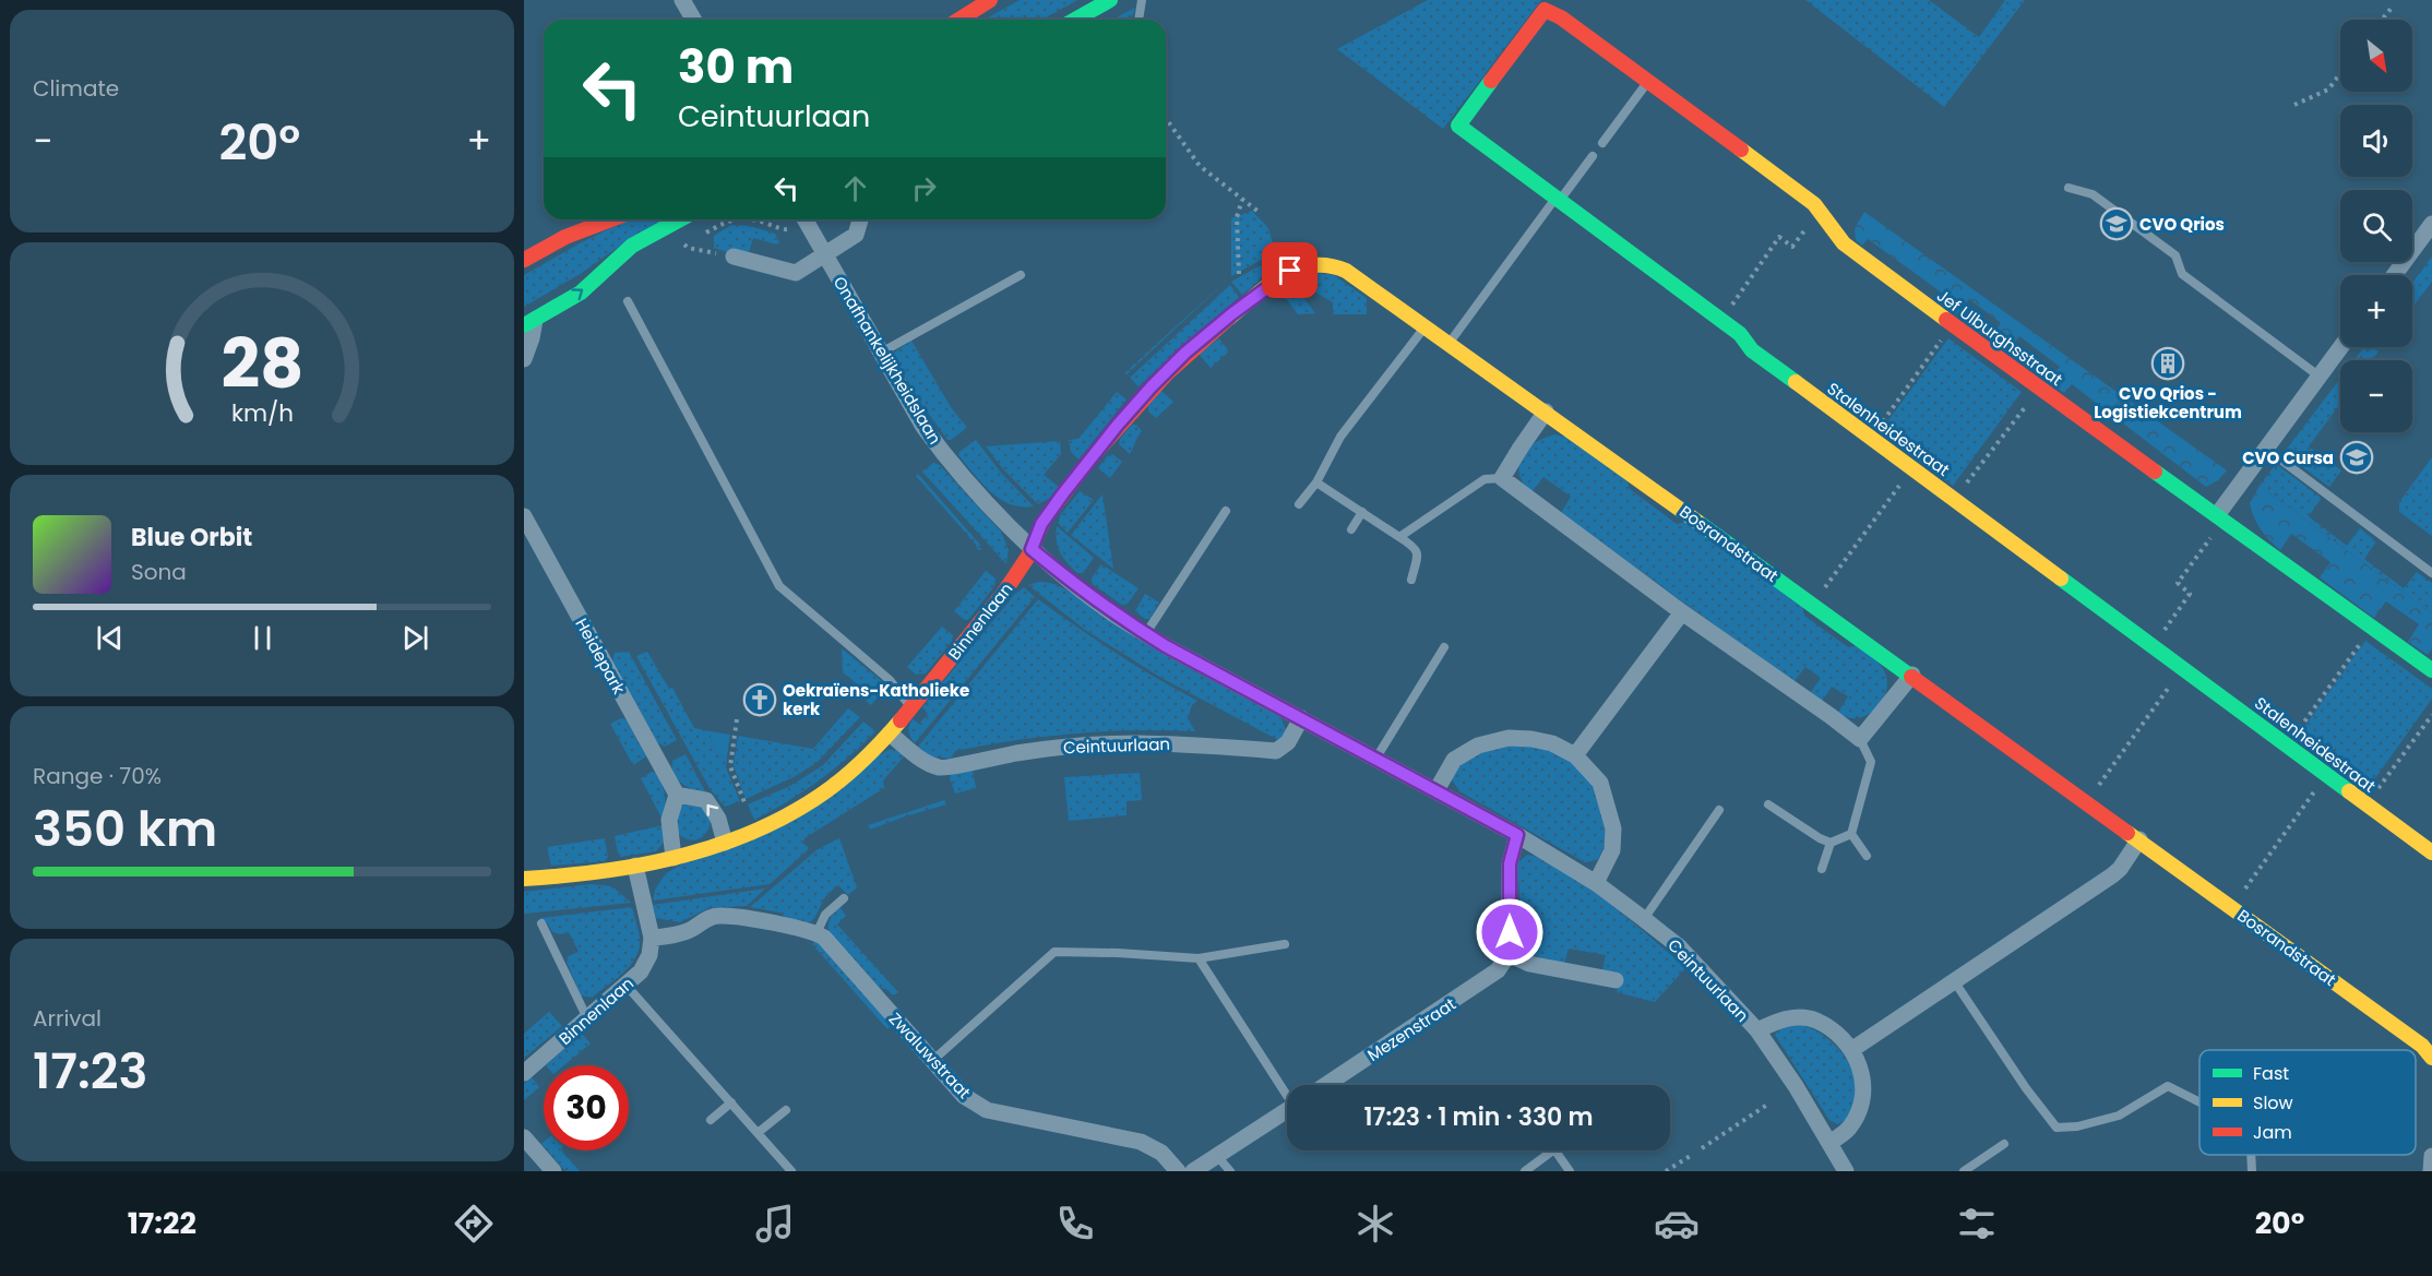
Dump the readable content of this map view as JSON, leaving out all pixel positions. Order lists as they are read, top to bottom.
{
  "streets": {
    "street": [
      "Jef Ulburghsstraat",
      "Onafhankelijkheidslaan",
      "Stalenheidestraat",
      "Bosrandstraat",
      "Binnenlaan",
      "Heidepark",
      "Ceintuurlaan",
      "Mezenstraat",
      "Zwaluwstraat"
    ]
  },
  "crossings": [
    ["Jef Ulburghsstraat", "Stalenheidestraat"],
    ["Onafhankelijkheidslaan", "Binnenlaan"],
    ["Onafhankelijkheidslaan", "Ceintuurlaan"],
    ["Bosrandstraat", "Binnenlaan"],
    ["Binnenlaan", "Ceintuurlaan"]
  ],
  "places": {
    "school or university": ["CVO Qrios", "CVO Cursa"],
    "building": ["CVO Qrios - Logistiekcentrum"],
    "church": ["Oekraïens-Katholieke kerk"]
  },
  "legend": ["Fast", "Slow", "Jam"],
  "north": "bottom right",
  "page": {
    "tile": [
      "Climate",
      ["Range · 70%", "350 km"],
      ["Arrival", "17:23"]
    ],
    "map_buttons": ["+", "−"],
    "turn": ["30 m", "Ceintuurlaan"],
    "heat": ["−", "20°", "+"],
    "song": ["Blue Orbit", "Sona"],
    "limit": "30",
    "trip": "17:23 · 1 min · 330 m",
    "tabs": ["17:22", "20°"],
    "gauge": ["28", "km/h"]
  }
}
